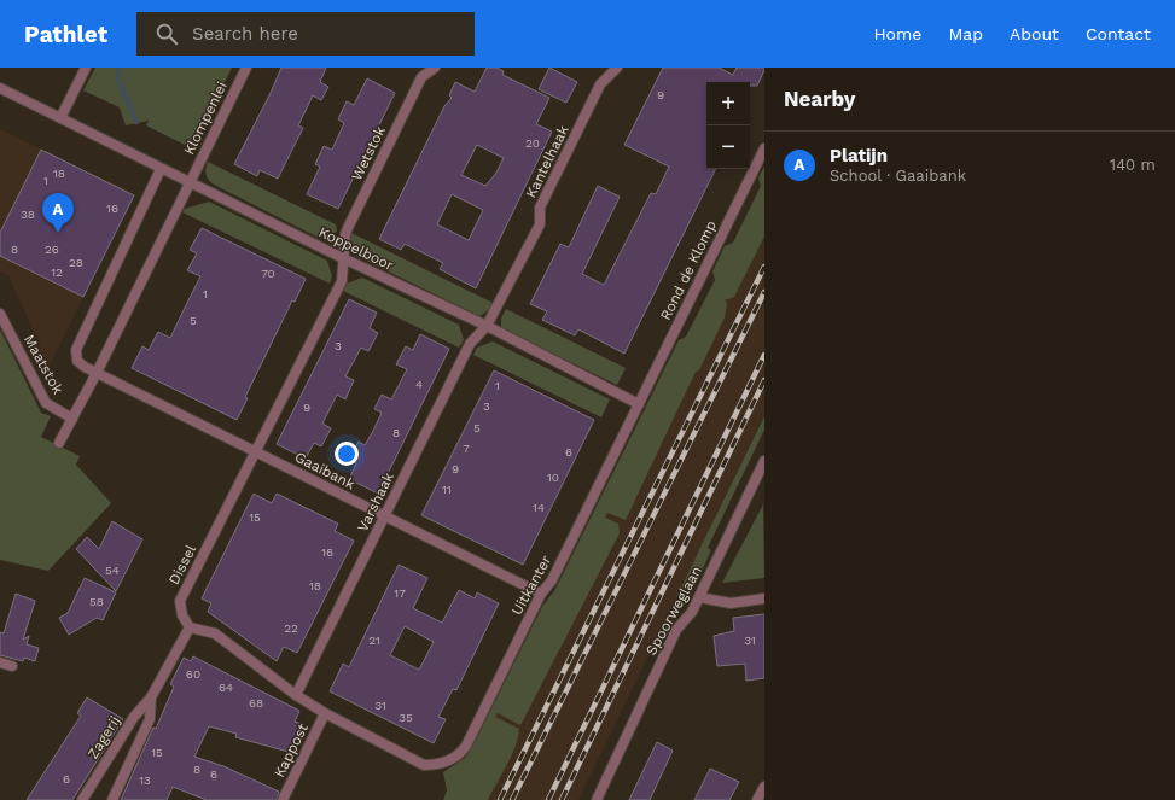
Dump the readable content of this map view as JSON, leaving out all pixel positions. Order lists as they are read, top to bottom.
{
  "streets": {
    "street": [
      "Klompenlei",
      "Wetstok",
      "Kantelhaak",
      "Koppelboor",
      "Rond de Klomp",
      "Maatstok",
      "Gaaibank",
      "Varshaak",
      "Dissel",
      "Uitkanter",
      "Spoorweglaan",
      "Zagerij",
      "Kappost"
    ]
  },
  "crossings": [
    ["Klompenlei", "Koppelboor"],
    ["Wetstok", "Koppelboor"],
    ["Wetstok", "Dissel"],
    ["Kantelhaak", "Koppelboor"],
    ["Kantelhaak", "Varshaak"],
    ["Koppelboor", "Rond de Klomp"],
    ["Koppelboor", "Gaaibank"],
    ["Koppelboor", "Varshaak"],
    ["Koppelboor", "Dissel"],
    ["Koppelboor", "Uitkanter"],
    ["Rond de Klomp", "Uitkanter"],
    ["Gaaibank", "Varshaak"],
    ["Gaaibank", "Dissel"],
    ["Gaaibank", "Uitkanter"],
    ["Dissel", "Zagerij"],
    ["Uitkanter", "Kappost"]
  ],
  "house_numbers": [
    "9",
    "20",
    "18",
    "1",
    "16",
    "38",
    "8",
    "26",
    "28",
    "12",
    "70",
    "1",
    "5",
    "3",
    "4",
    "1",
    "3",
    "9",
    "5",
    "8",
    "7",
    "6",
    "9",
    "10",
    "11",
    "14",
    "15",
    "16",
    "54",
    "18",
    "17",
    "58",
    "22",
    "21",
    "31",
    "60",
    "64",
    "68",
    "31",
    "35",
    "15",
    "8",
    "6",
    "6",
    "13"
  ],
  "page": {
    "header": "Pathlet",
    "search": "Search here",
    "nav": [
      "Home",
      "Map",
      "About",
      "Contact"
    ],
    "heading": "Nearby",
    "map_buttons": ["+", "−"],
    "list": [
      {
        "mark": "A",
        "name": "Platijn",
        "note": "School · Gaaibank",
        "value": "140 m"
      }
    ],
    "pins": "A"
  }
}
